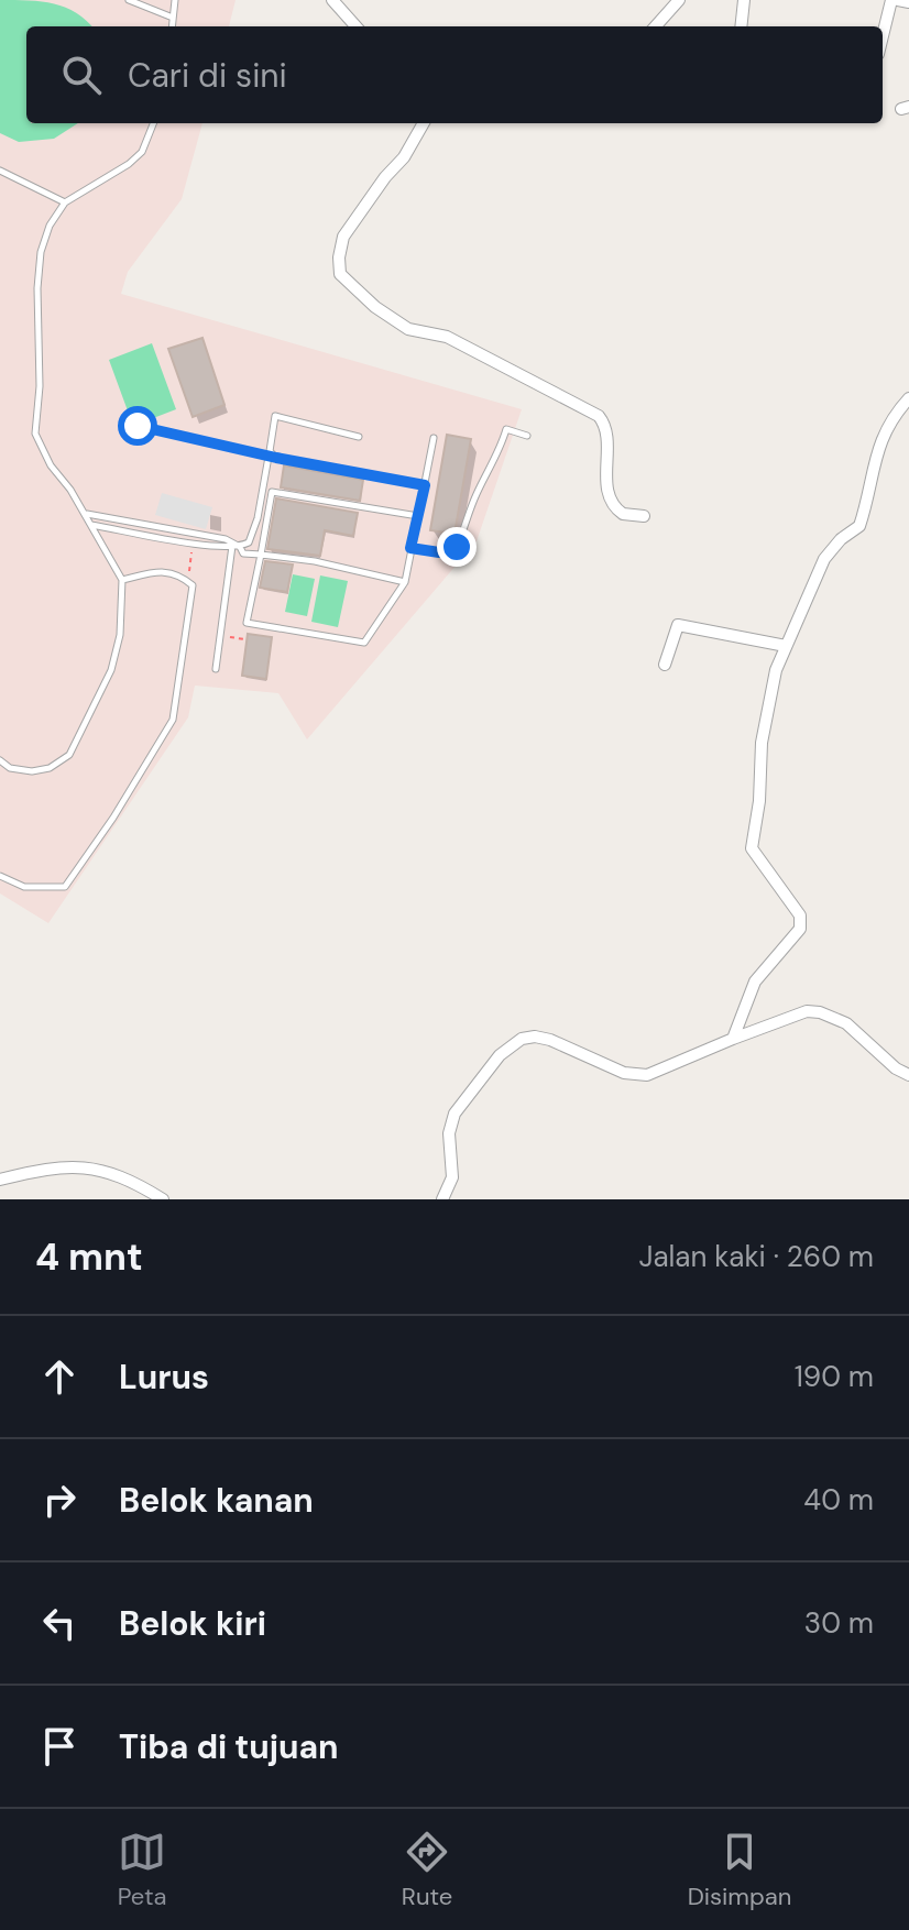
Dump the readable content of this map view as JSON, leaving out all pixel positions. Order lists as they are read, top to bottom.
{
  "page": {
    "search": "Cari di sini",
    "heading": ["4 mnt", "Jalan kaki · 260 m"],
    "list": [
      ["Lurus", "190 m"],
      ["Belok kanan", "40 m"],
      ["Belok kiri", "30 m"],
      "Tiba di tujuan"
    ],
    "nav": ["Peta", "Rute", "Disimpan"]
  }
}
